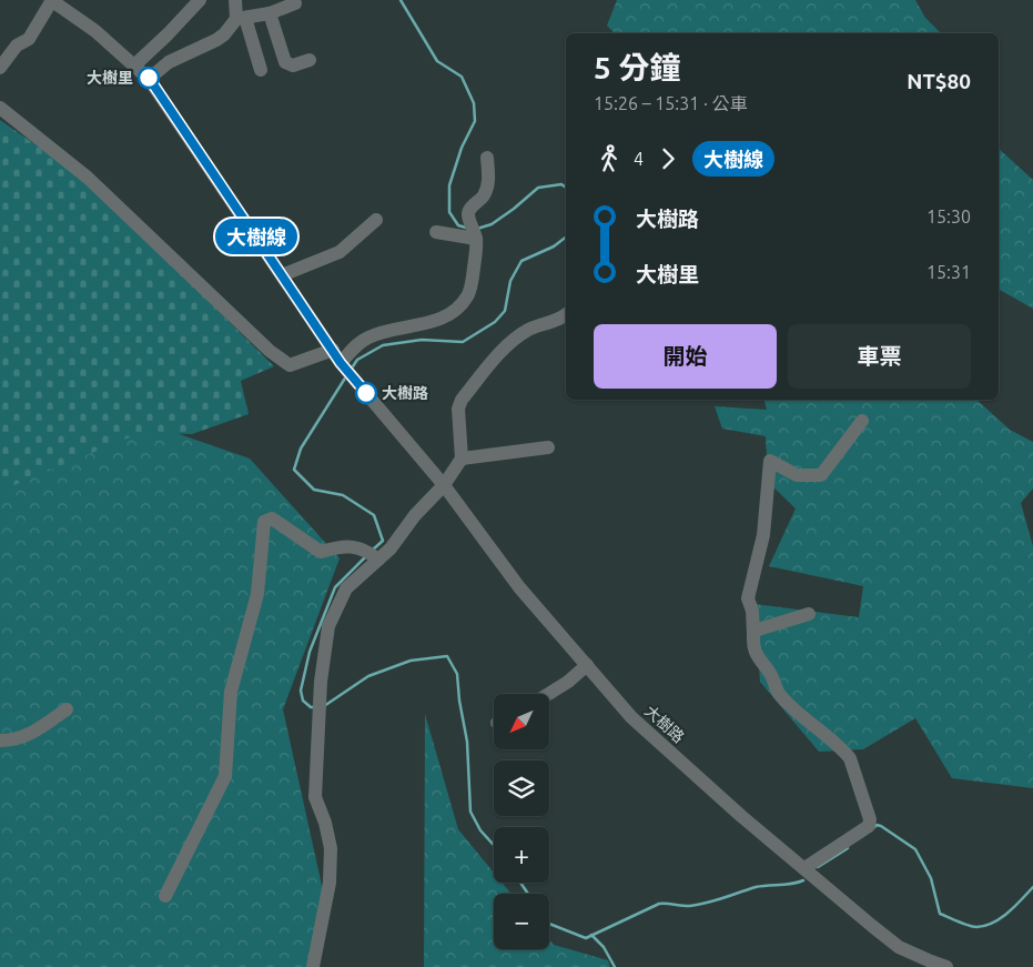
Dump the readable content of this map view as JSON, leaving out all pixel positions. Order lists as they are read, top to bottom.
{
  "streets": {
    "street": ["大樹路"]
  },
  "places": ["大樹里", "大樹路"],
  "lines": ["bus line 大樹線"],
  "north": "bottom left",
  "page": {
    "on_map": "大樹線",
    "heading": ["5 分鐘", "15:26 – 15:31 · 公車", "NT$80"],
    "legs": ["4", "大樹線"],
    "list": [
      {
        "name": "大樹路",
        "value": "15:30"
      },
      {
        "name": "大樹里",
        "value": "15:31"
      }
    ],
    "buttons": ["開始", "車票"],
    "map_buttons": ["+", "−"]
  }
}
